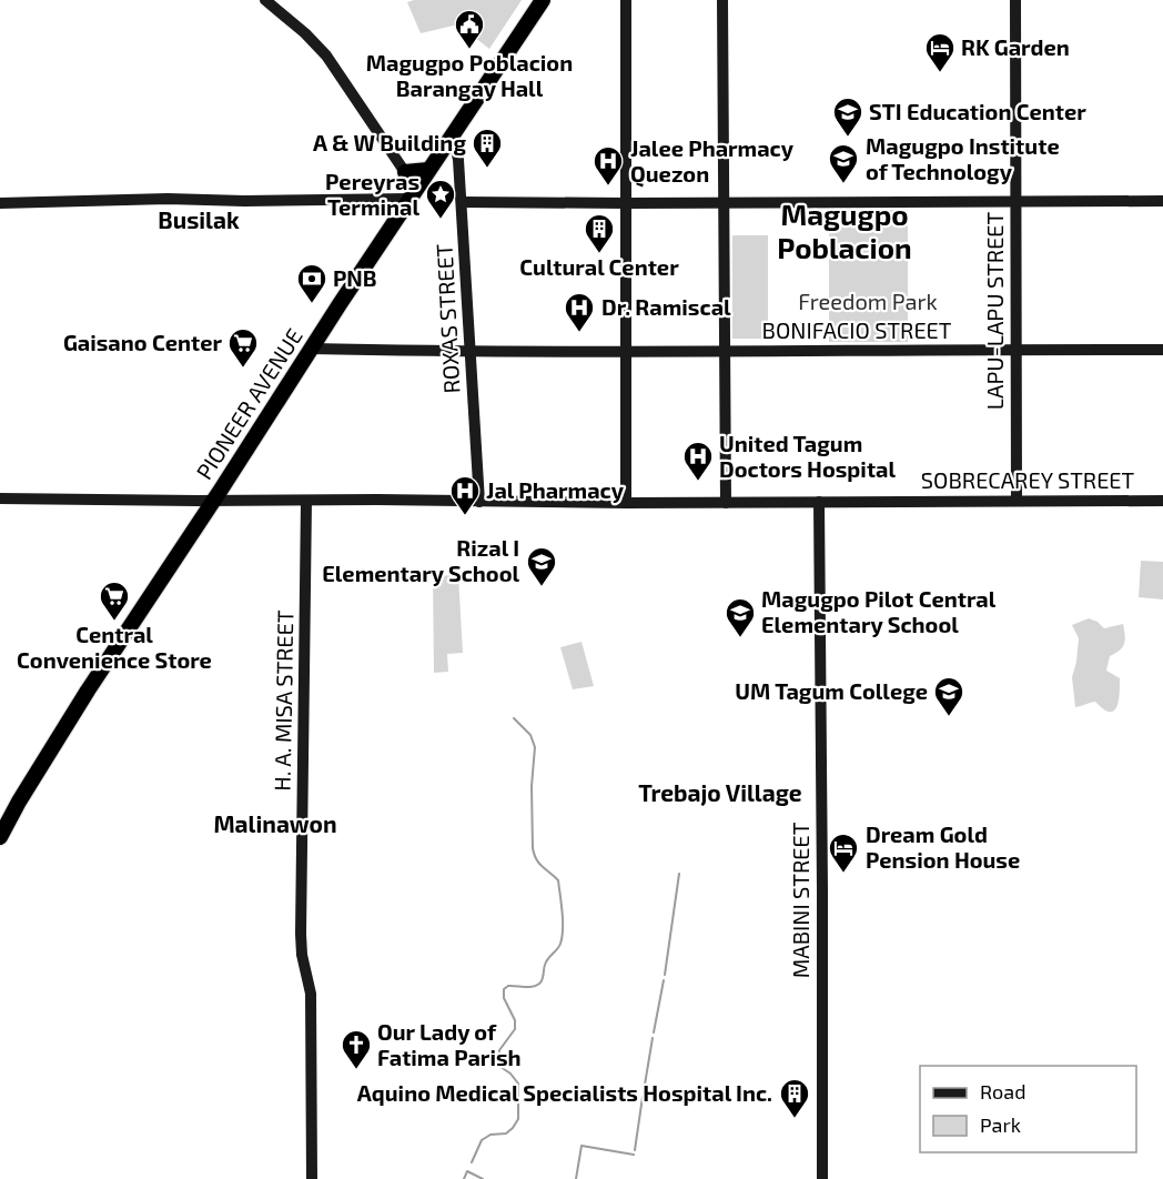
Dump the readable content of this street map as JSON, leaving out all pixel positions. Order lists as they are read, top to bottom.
{
  "streets": {
    "highway": ["PIONEER AVENUE"],
    "street": [
      "LAPU-LAPU STREET",
      "ROXAS STREET",
      "BONIFACIO STREET",
      "SOBRECAREY STREET",
      "H. A. MISA STREET",
      "MABINI STREET"
    ]
  },
  "crossings": [
    ["LAPU-LAPU STREET", "BONIFACIO STREET"],
    ["LAPU-LAPU STREET", "SOBRECAREY STREET"],
    ["ROXAS STREET", "BONIFACIO STREET"],
    ["ROXAS STREET", "PIONEER AVENUE"],
    ["ROXAS STREET", "SOBRECAREY STREET"],
    ["BONIFACIO STREET", "PIONEER AVENUE"],
    ["PIONEER AVENUE", "SOBRECAREY STREET"],
    ["SOBRECAREY STREET", "H. A. MISA STREET"],
    ["SOBRECAREY STREET", "MABINI STREET"]
  ],
  "districts": [
    "Magugpo Poblacion",
    "Busilak",
    "Trebajo Village",
    "Malinawon"
  ],
  "parks": ["Freedom Park"],
  "places": {
    "public building": ["Magugpo Poblacion Barangay Hall"],
    "hotel": ["RK Garden", "Dream Gold Pension House"],
    "school or university": [
      "STI Education Center",
      "Magugpo Institute of Technology",
      "Rizal I Elementary School",
      "Magugpo Pilot Central Elementary School",
      "UM Tagum College"
    ],
    "building": ["A & W Building", "Cultural Center", "Aquino Medical Specialists Hospital Inc."],
    "hospital": [
      "Jalee Pharmacy Quezon",
      "Dr. Ramiscal",
      "United Tagum Doctors Hospital",
      "Jal Pharmacy"
    ],
    "place": ["Pereyras Terminal"],
    "bank": ["PNB"],
    "supermarket": ["Gaisano Center", "Central Convenience Store"],
    "church": ["Our Lady of Fatima Parish"]
  },
  "legend": ["Road", "Park"]
}
